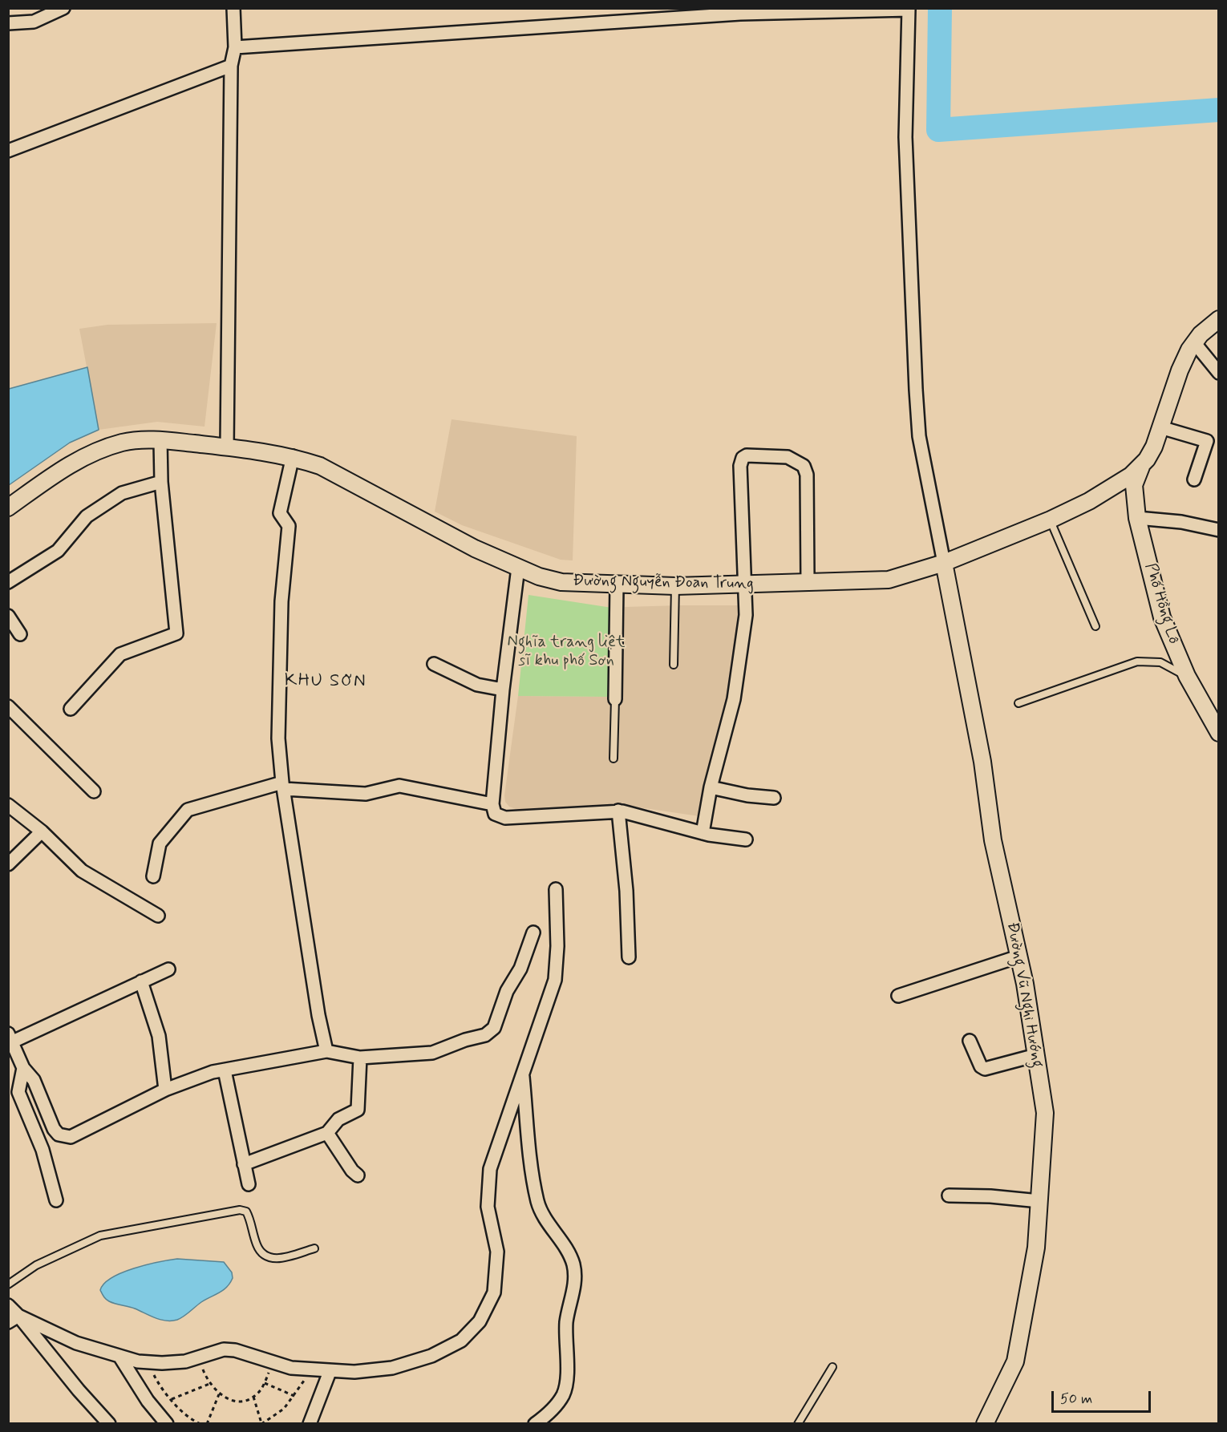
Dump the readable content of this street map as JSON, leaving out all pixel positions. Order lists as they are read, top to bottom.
{
  "streets": {
    "street": ["Đường Nguyễn Đoan Trung", "Phố Hồng Lô", "Đường Vũ Nghi Hướng"]
  },
  "crossings": [
    ["Đường Nguyễn Đoan Trung", "Phố Hồng Lô"],
    ["Đường Nguyễn Đoan Trung", "Đường Vũ Nghi Hướng"]
  ],
  "districts": ["KHU SƠN"],
  "parks": ["Nghĩa trang liệt sĩ khu phố Sơn"],
  "scale_bar": "50 m"
}
